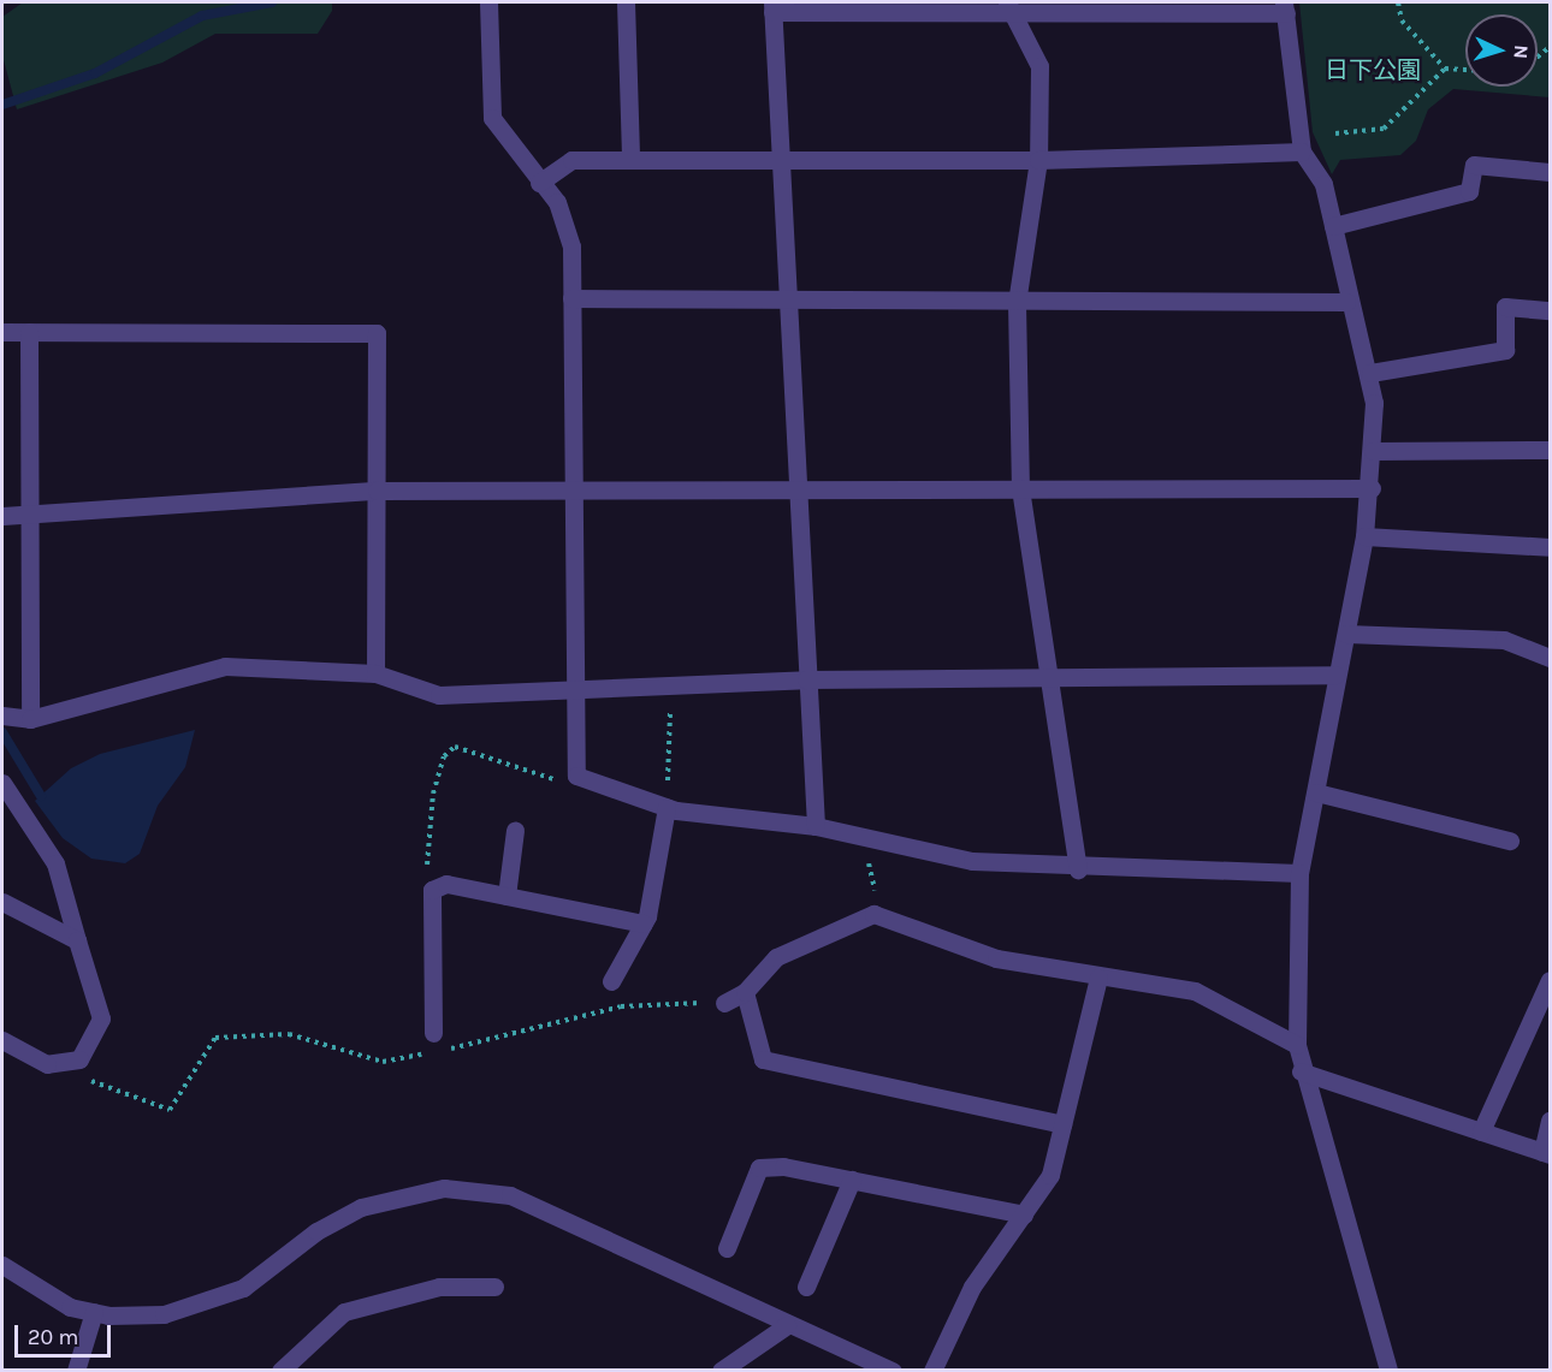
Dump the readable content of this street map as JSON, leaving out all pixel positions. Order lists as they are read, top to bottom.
{
  "parks": ["日下公園"],
  "scale_bar": "20 m",
  "north": "right"
}
